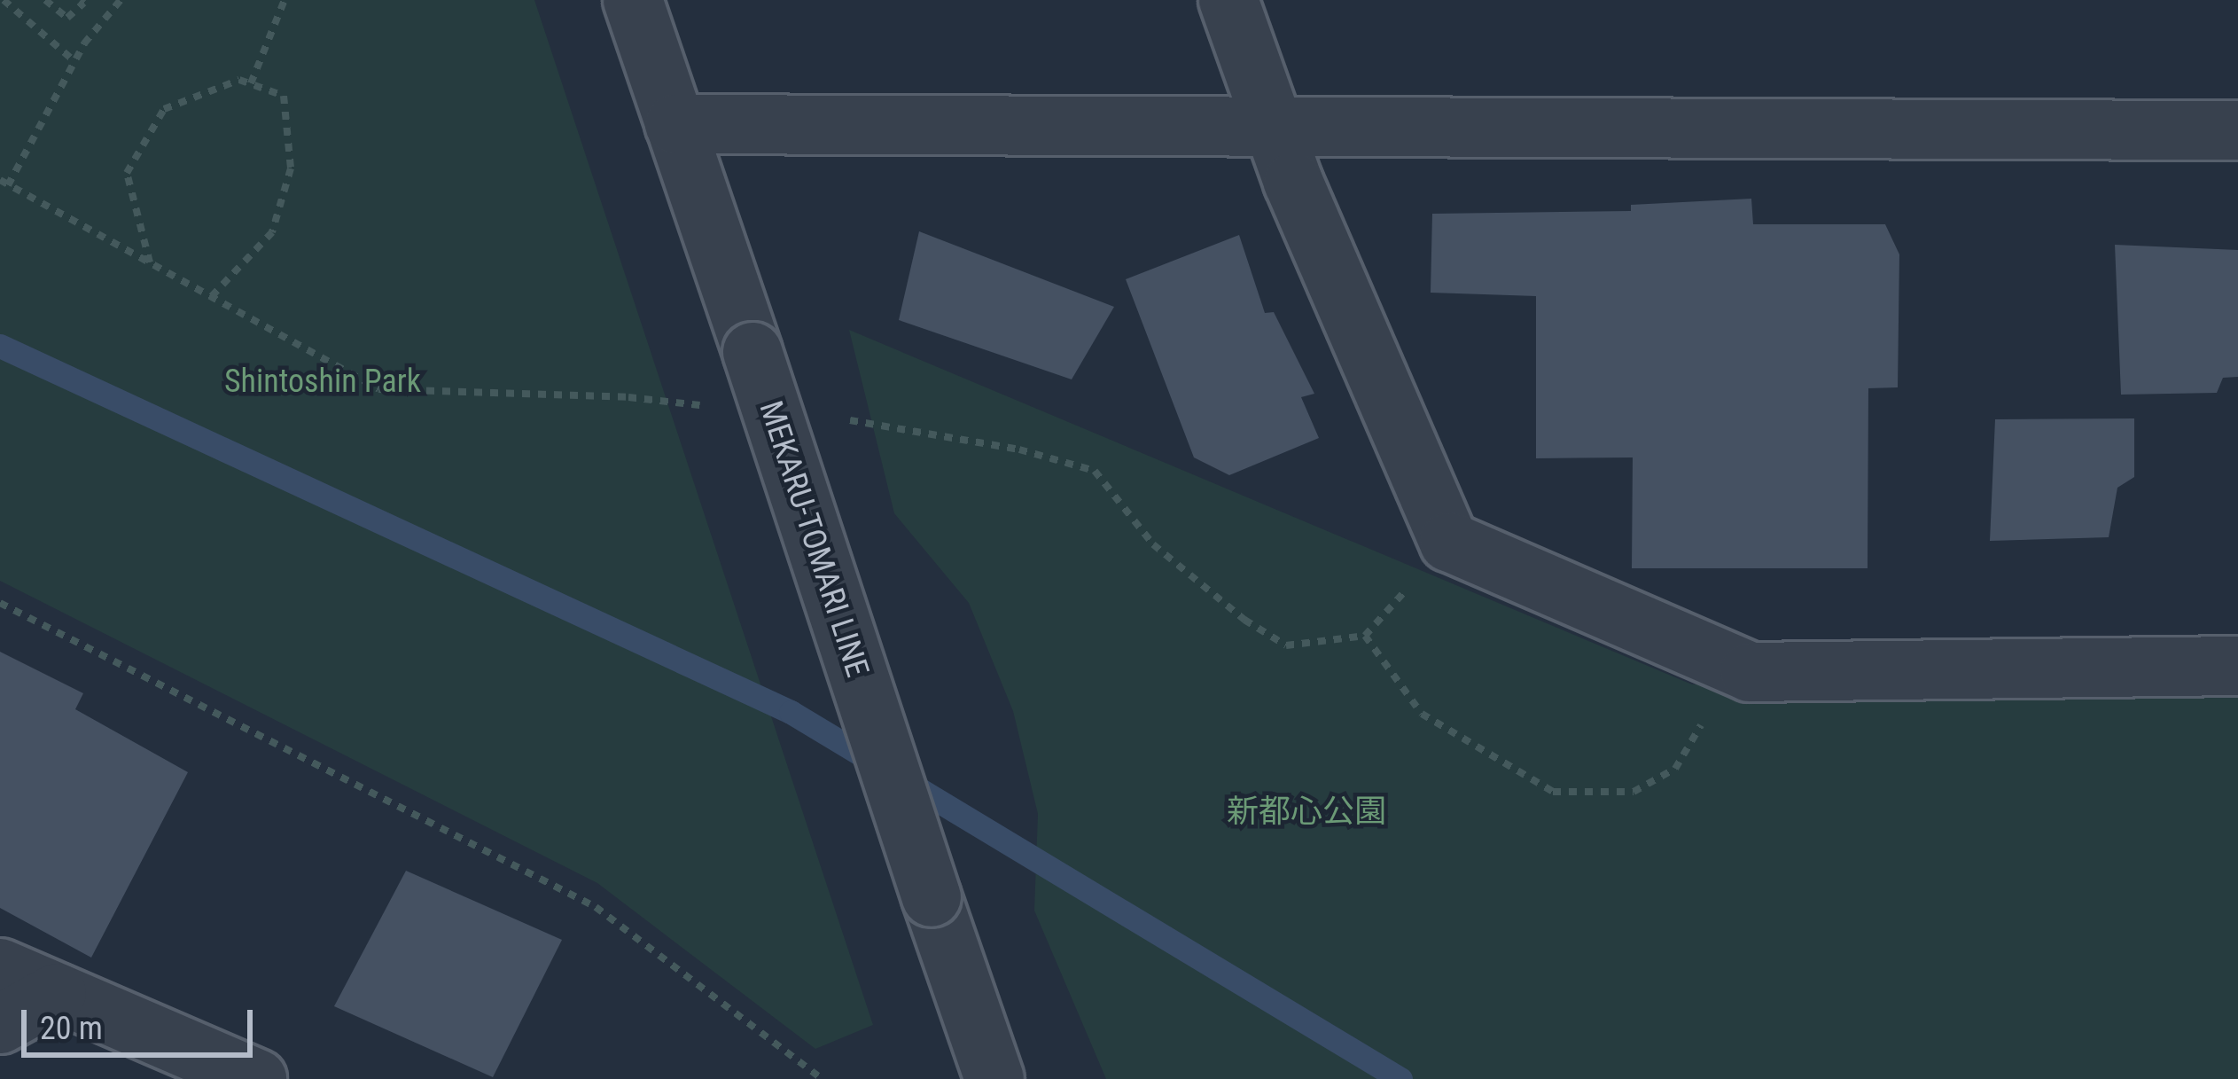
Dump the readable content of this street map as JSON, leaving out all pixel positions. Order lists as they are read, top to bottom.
{
  "streets": {
    "street": ["MEKARU-TOMARI LINE"]
  },
  "parks": ["Shintoshin Park", "新都心公園"],
  "scale_bar": "20 m"
}
